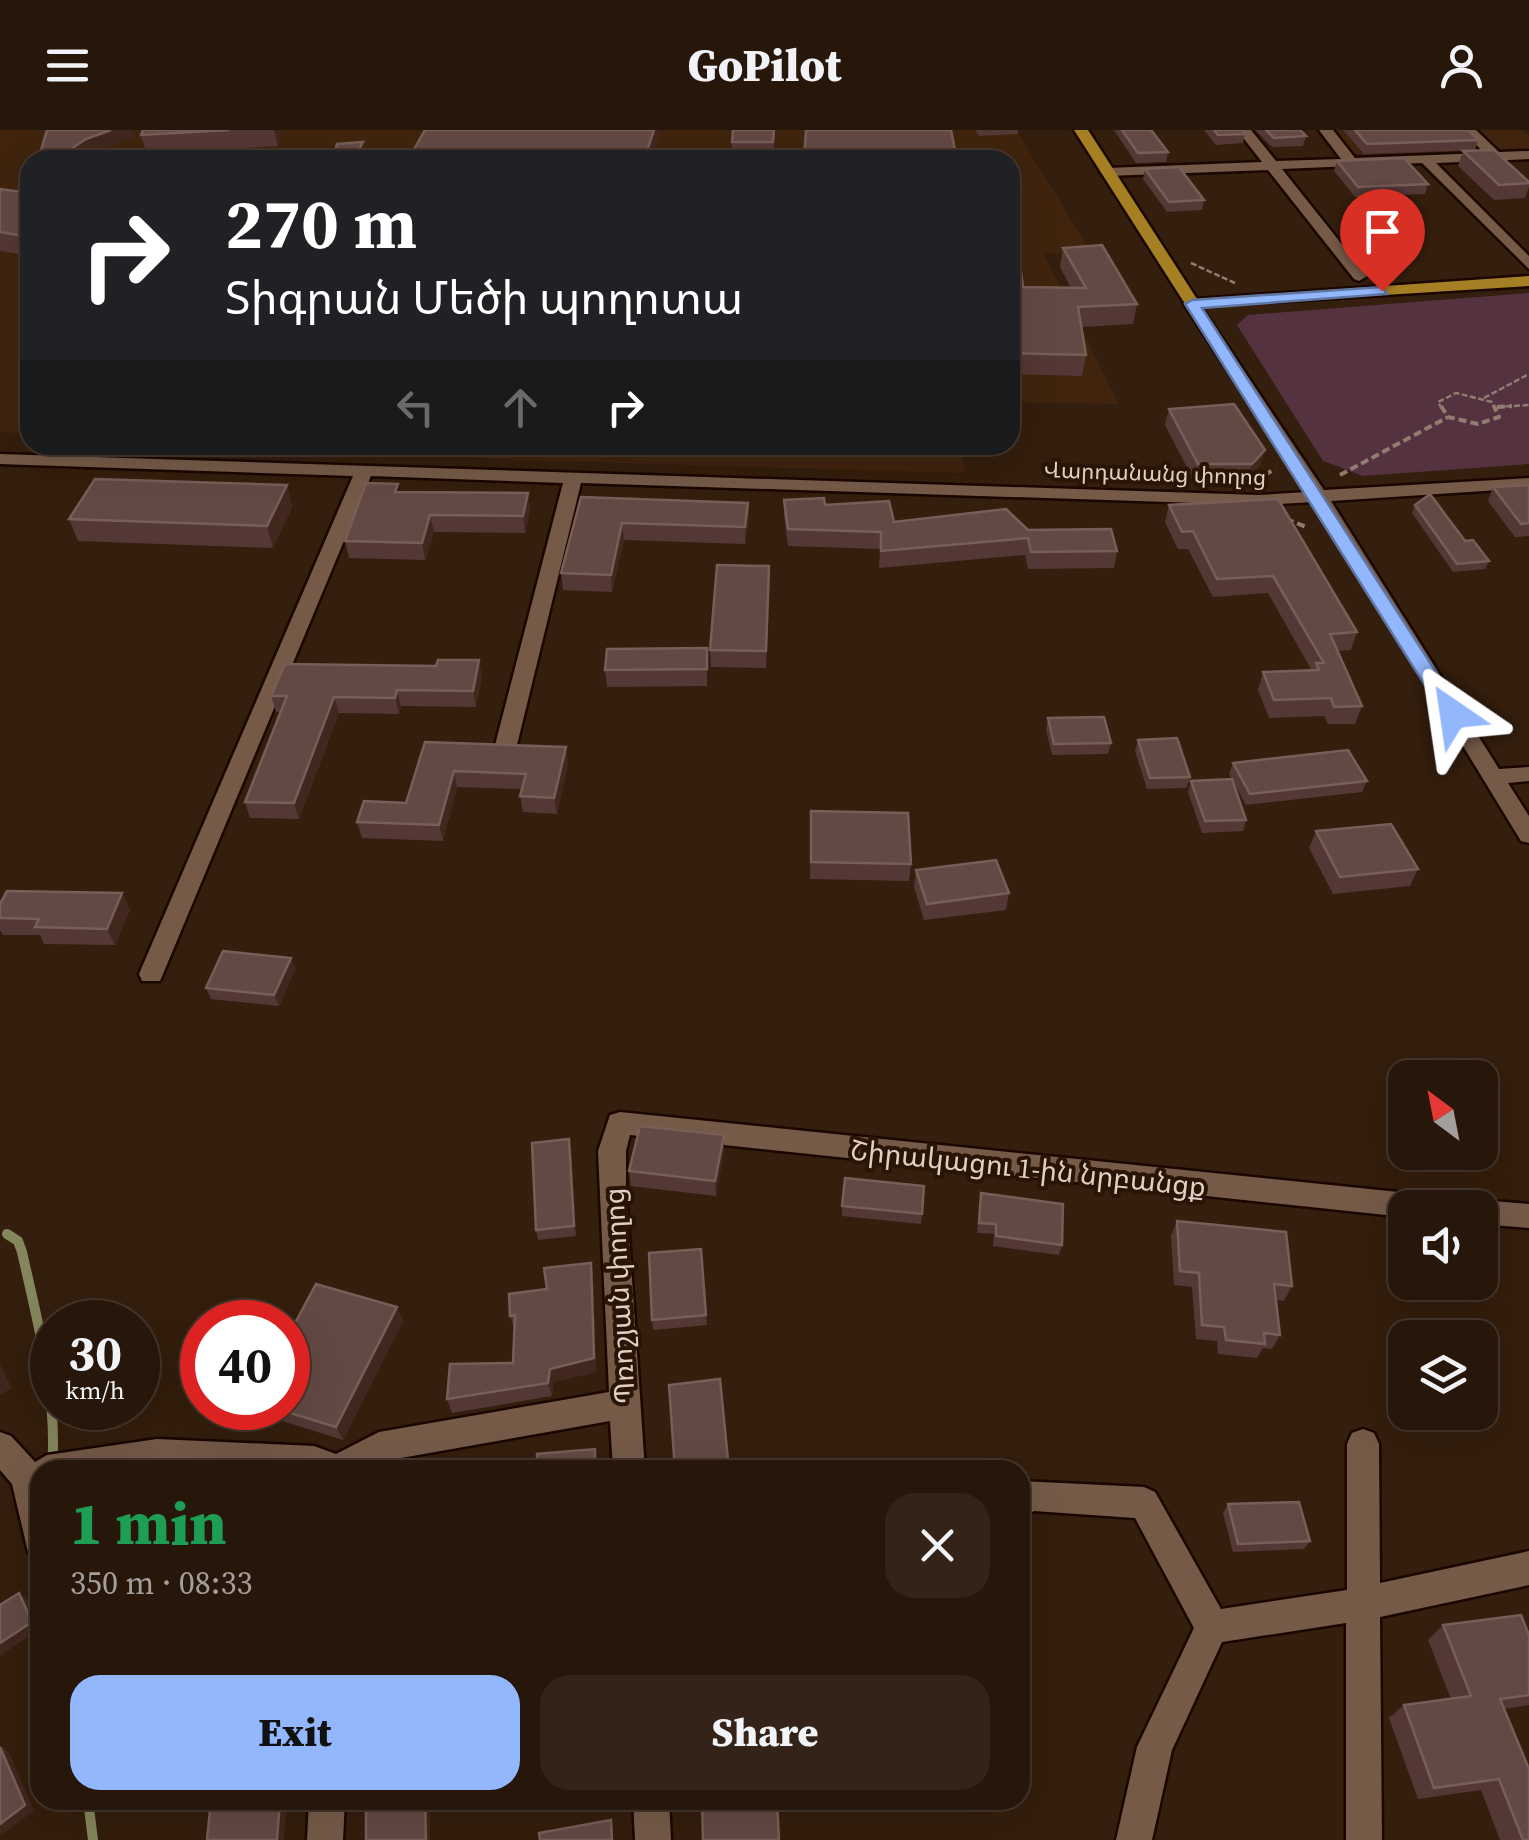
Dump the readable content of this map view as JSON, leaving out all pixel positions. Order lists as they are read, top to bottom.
{
  "streets": {
    "street": ["Վարդանանց փողոց", "Շիրակացու 1-ին նրբանցք", "Պռոշյան փողոց"]
  },
  "crossings": [
    ["Շիրակացու 1-ին նրբանցք", "Պռոշյան փողոց"]
  ],
  "north": "top left",
  "page": {
    "header": "GoPilot",
    "turn": ["270 m", "Տիգրան Մեծի պողոտա"],
    "speed": "30 km/h",
    "limit": "40",
    "heading": ["1 min", "350 m · 08:33"],
    "buttons": ["Exit", "Share"]
  }
}
